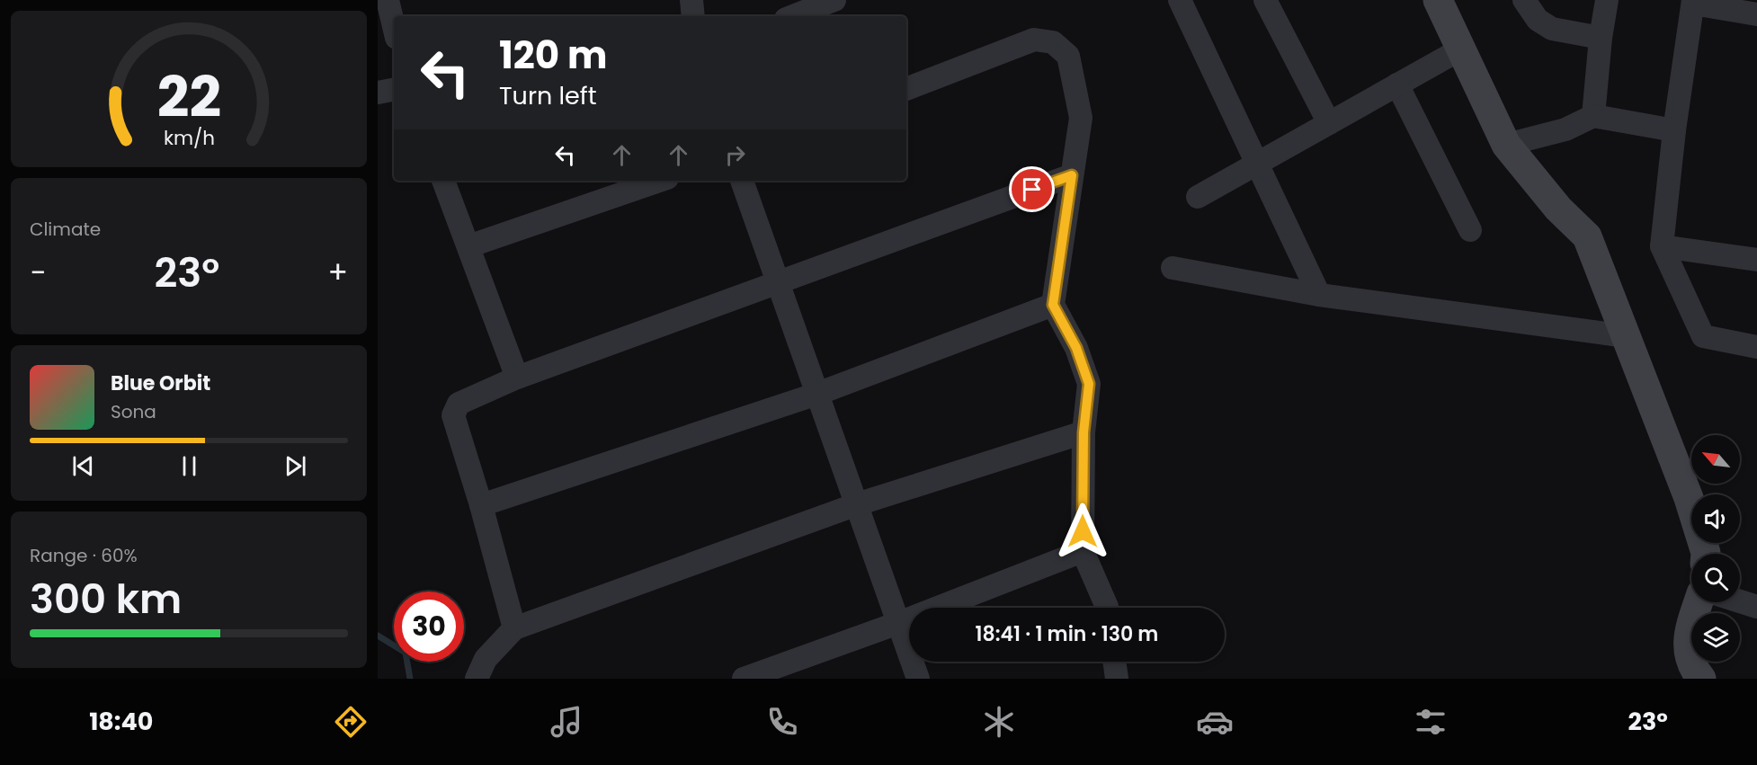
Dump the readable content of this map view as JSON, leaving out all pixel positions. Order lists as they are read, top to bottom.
{
  "north": "top left",
  "page": {
    "turn": ["120 m", "Turn left"],
    "tile": [
      "Climate",
      ["Range · 60%", "300 km"]
    ],
    "heat": ["−", "23°", "+"],
    "song": ["Blue Orbit", "Sona"],
    "limit": "30",
    "trip": "18:41 · 1 min · 130 m",
    "tabs": ["18:40", "23°"],
    "gauge": ["22", "km/h"]
  }
}
